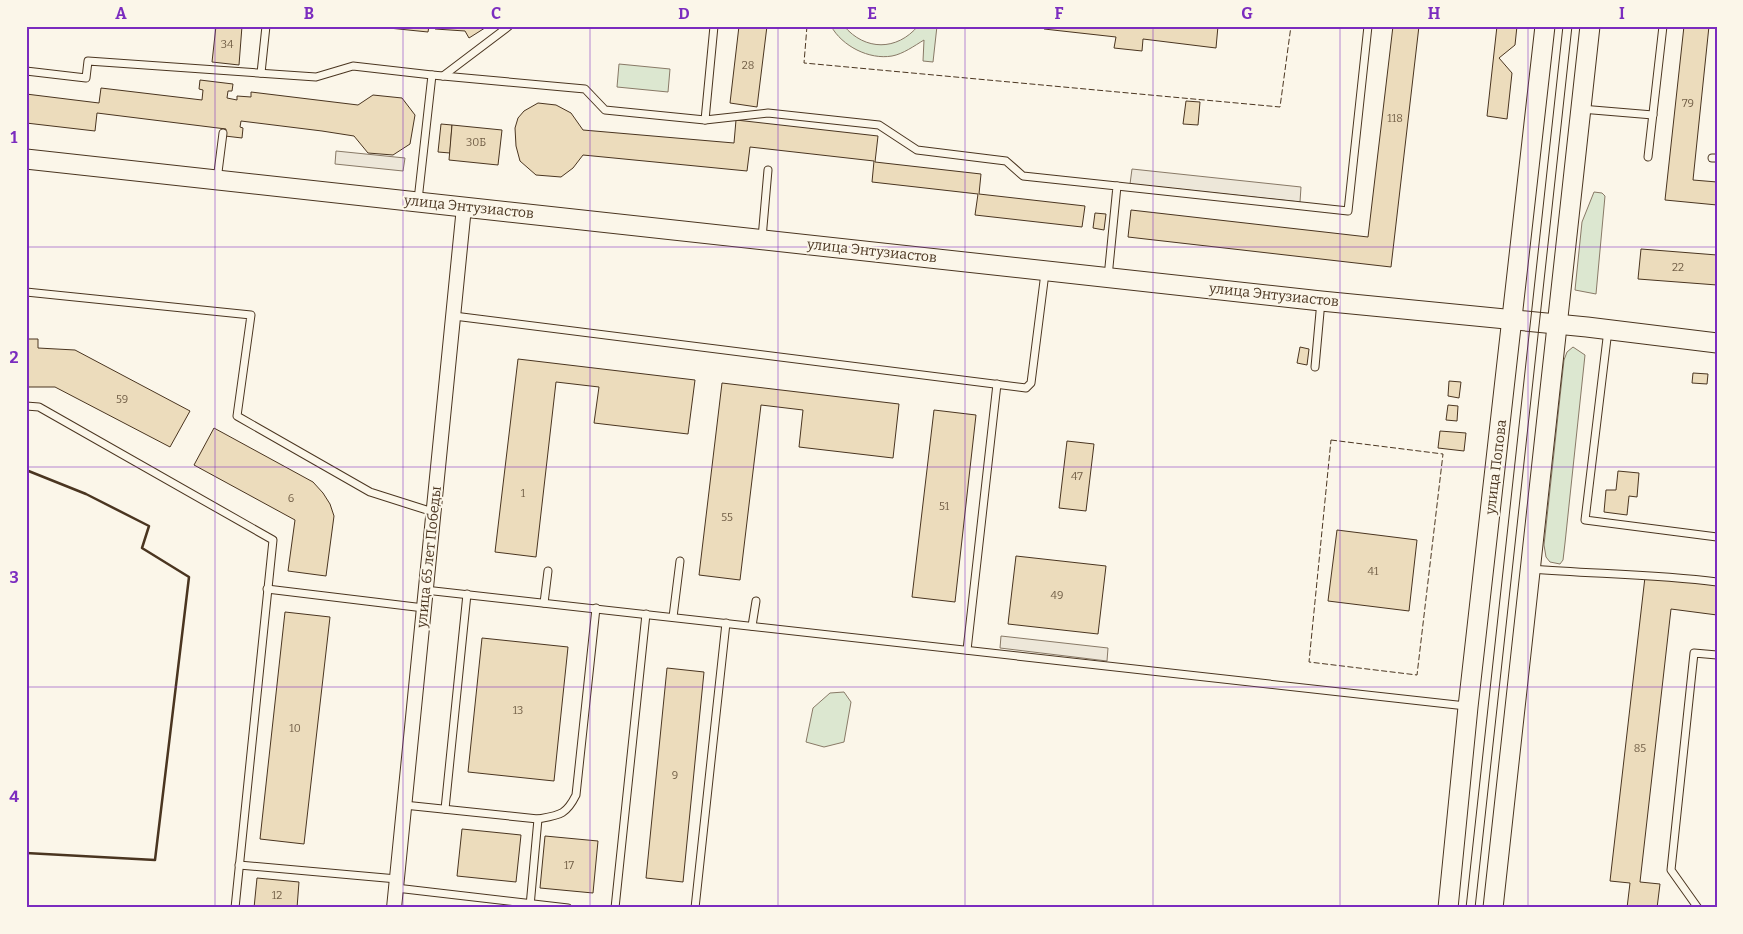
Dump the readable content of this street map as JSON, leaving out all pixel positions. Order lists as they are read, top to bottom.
{
  "streets": {
    "main road": ["улица Энтузиастов", "улица Попова"],
    "street": ["улица 65 лет Победы"]
  },
  "crossings": [
    ["улица Энтузиастов", "улица Попова"],
    ["улица Энтузиастов", "улица 65 лет Победы"]
  ],
  "house_numbers": [
    "34",
    "28",
    "79",
    "118",
    "30Б",
    "22",
    "59",
    "47",
    "1",
    "6",
    "51",
    "55",
    "41",
    "49",
    "13",
    "10",
    "85",
    "9",
    "17",
    "12"
  ],
  "grid": {
    "columns": [
      "A",
      "B",
      "C",
      "D",
      "E",
      "F",
      "G",
      "H",
      "I"
    ],
    "rows": [
      "1",
      "2",
      "3",
      "4"
    ]
  }
}
